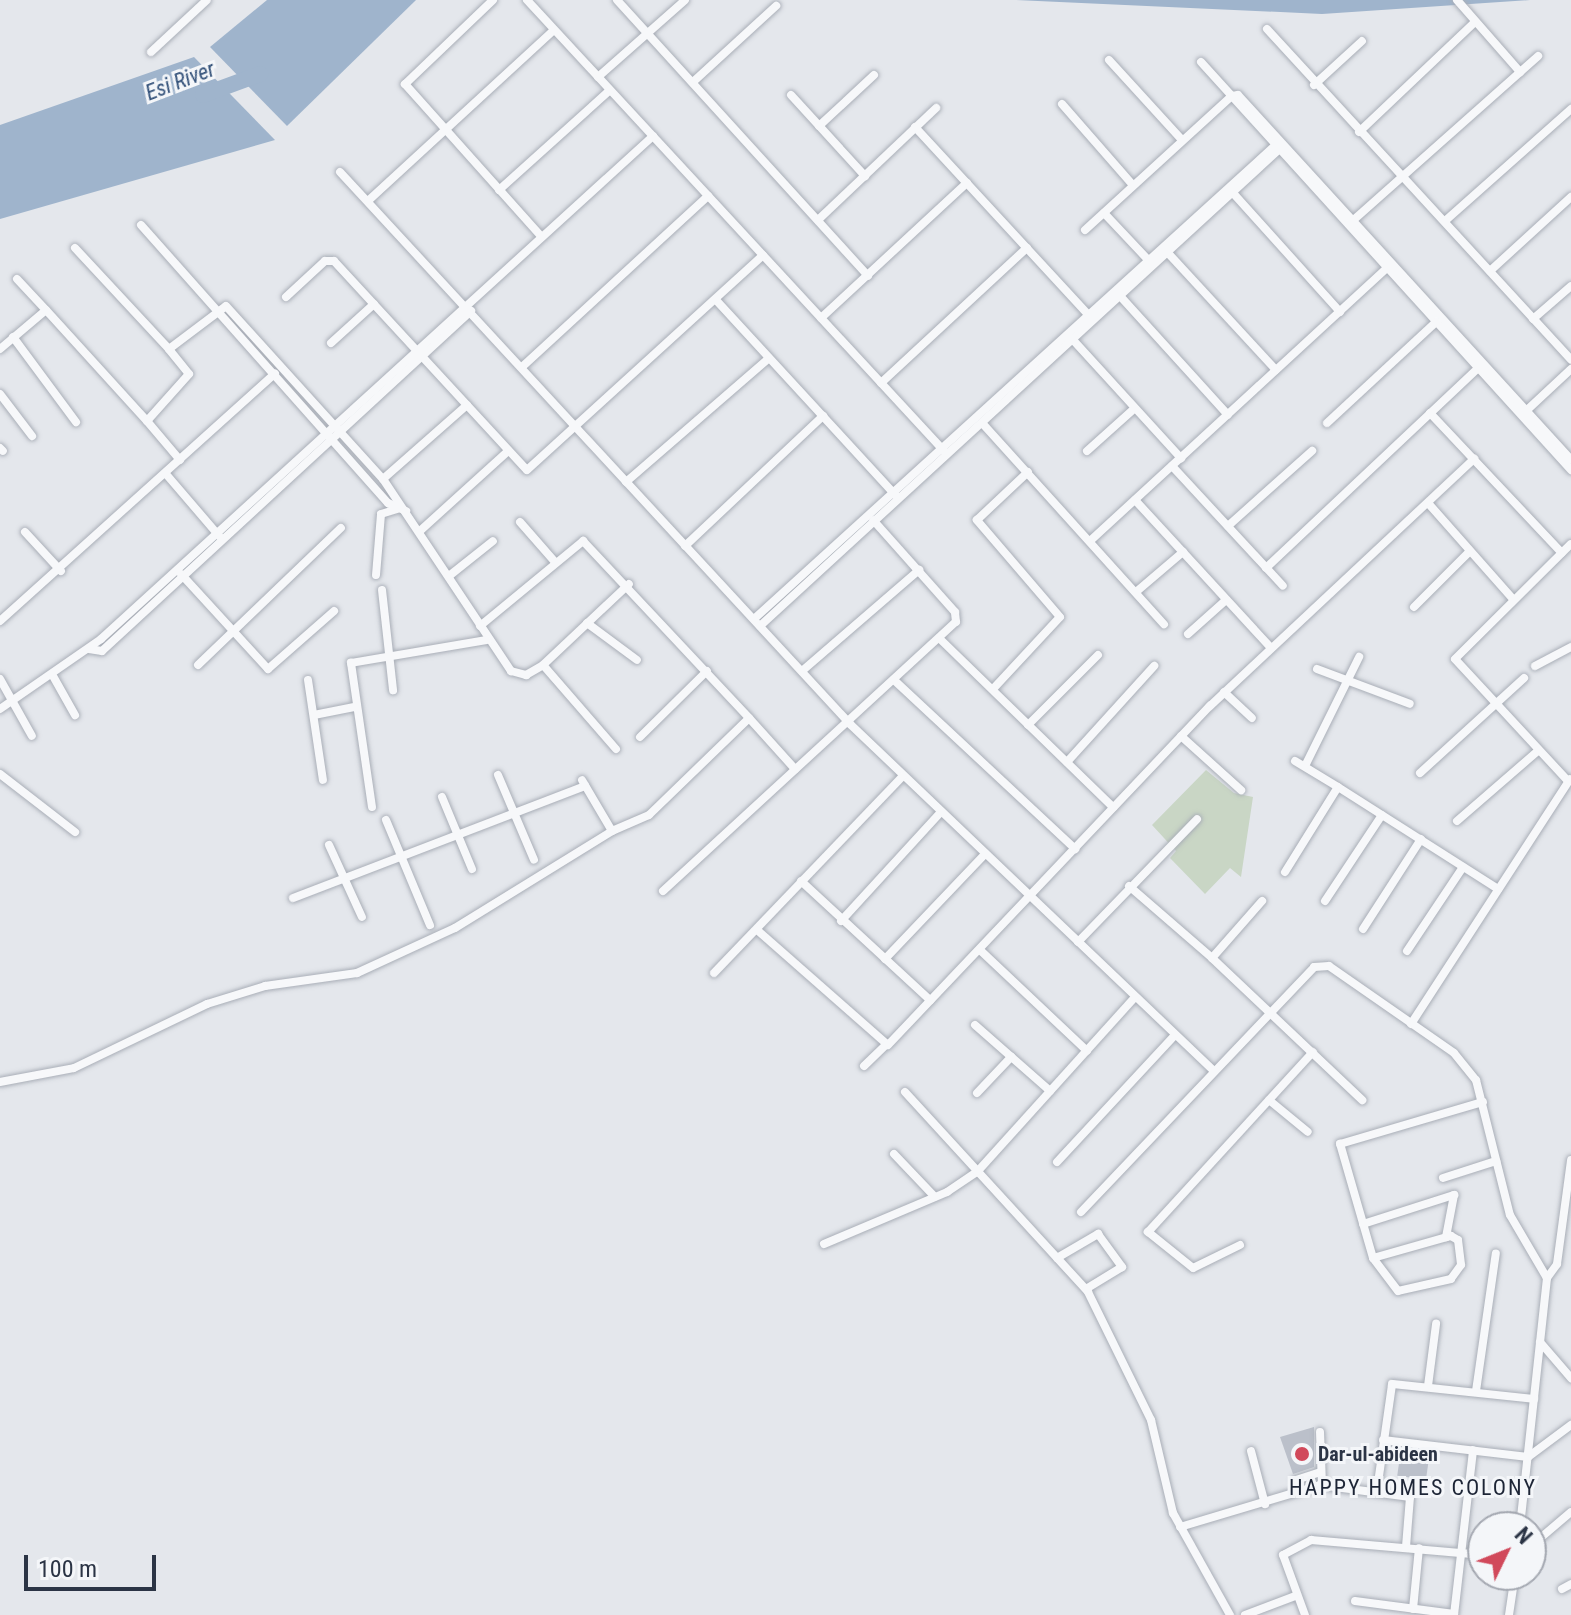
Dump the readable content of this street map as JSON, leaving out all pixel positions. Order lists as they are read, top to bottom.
{
  "districts": ["HAPPY HOMES COLONY"],
  "water": ["Esi River"],
  "places": ["Dar-ul-abideen"],
  "scale_bar": "100 m",
  "north": "top right"
}
